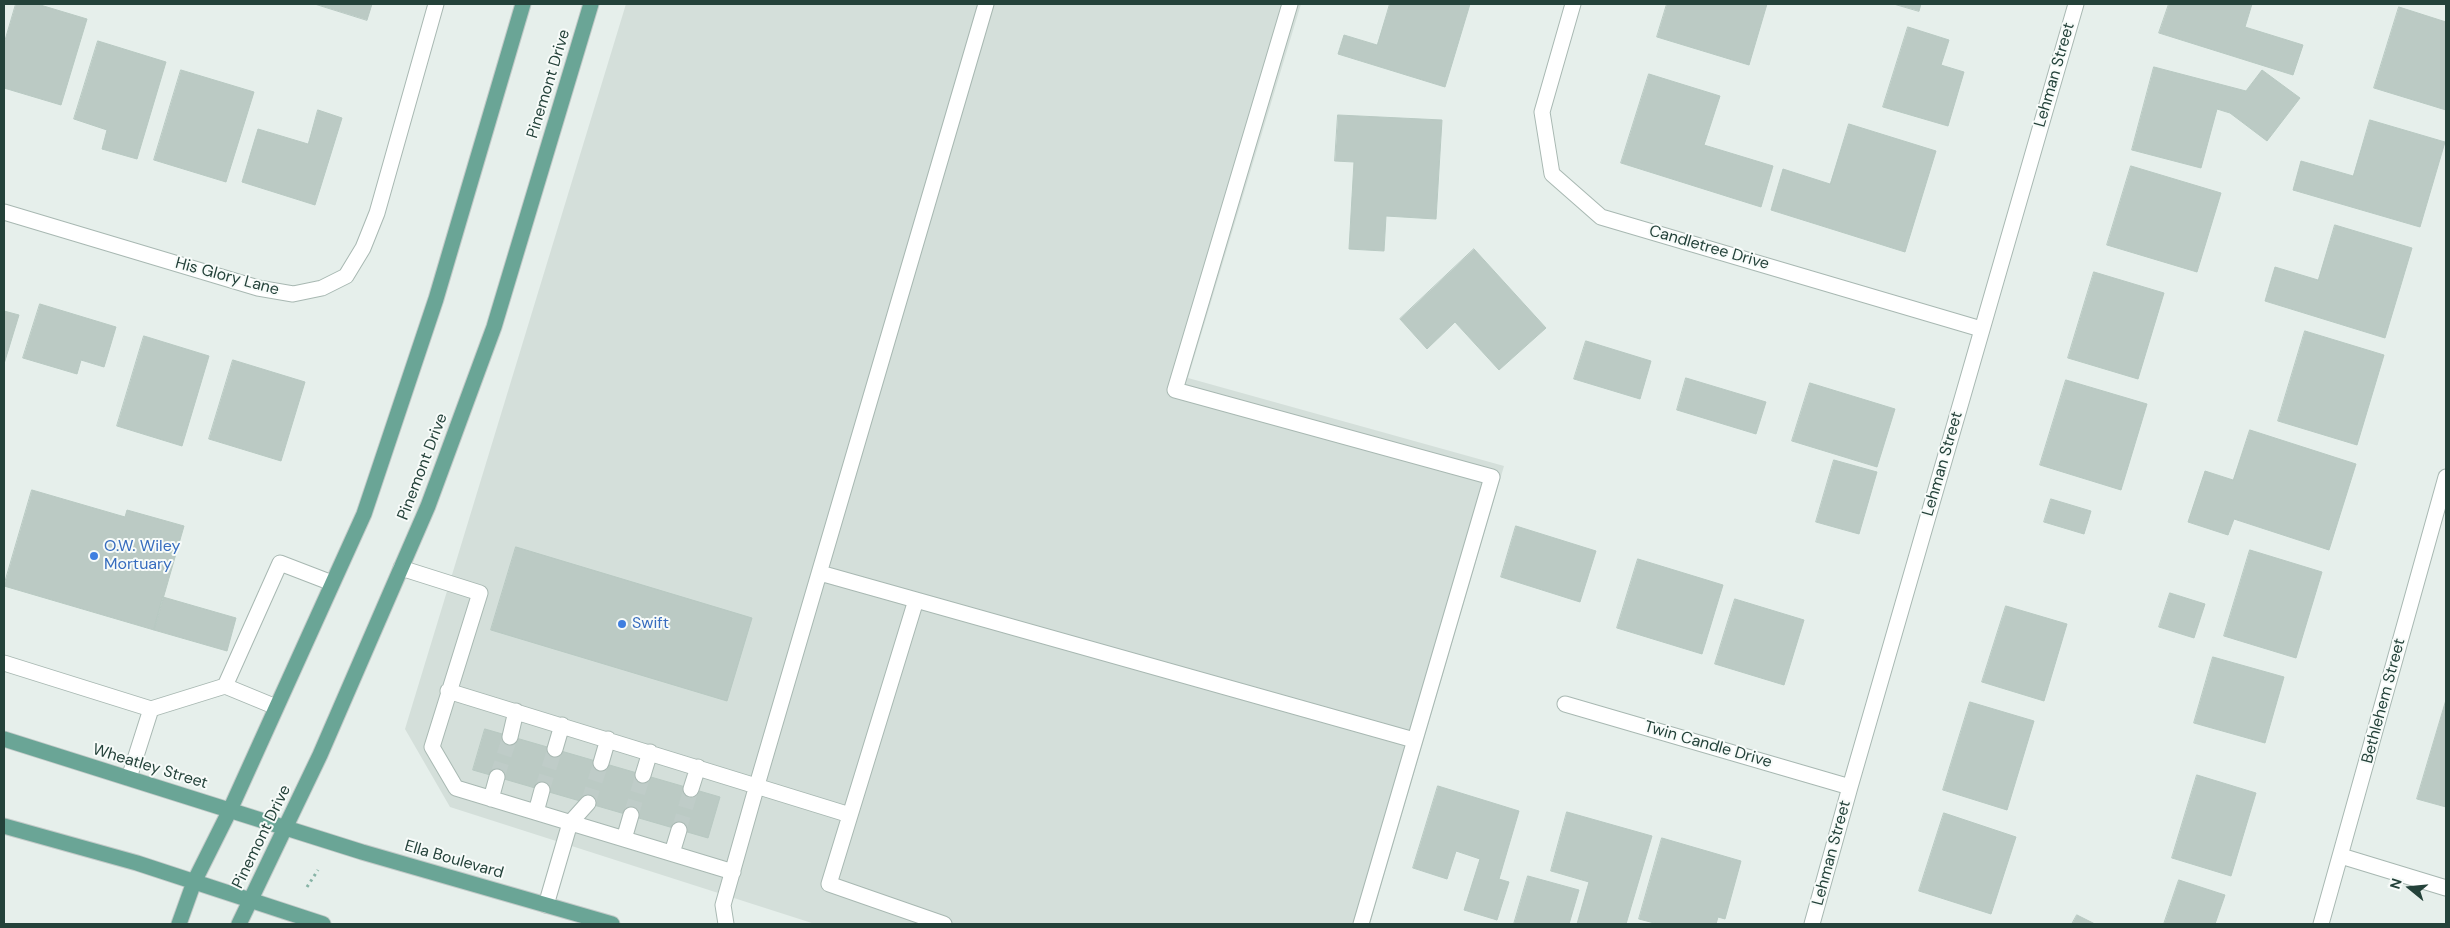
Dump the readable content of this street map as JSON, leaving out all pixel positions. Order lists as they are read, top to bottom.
{
  "streets": {
    "main road": ["Pinemont Drive", "Wheatley Street", "Ella Boulevard"],
    "street": [
      "Lehman Street",
      "Candletree Drive",
      "His Glory Lane",
      "Bethlehem Street",
      "Twin Candle Drive"
    ]
  },
  "crossings": [
    ["Lehman Street", "Candletree Drive"],
    ["Lehman Street", "Twin Candle Drive"],
    ["Pinemont Drive", "Wheatley Street"],
    ["Pinemont Drive", "Ella Boulevard"],
    ["Wheatley Street", "Ella Boulevard"]
  ],
  "places": ["O.W. Wiley Mortuary", "Swift"],
  "north": "left"
}
